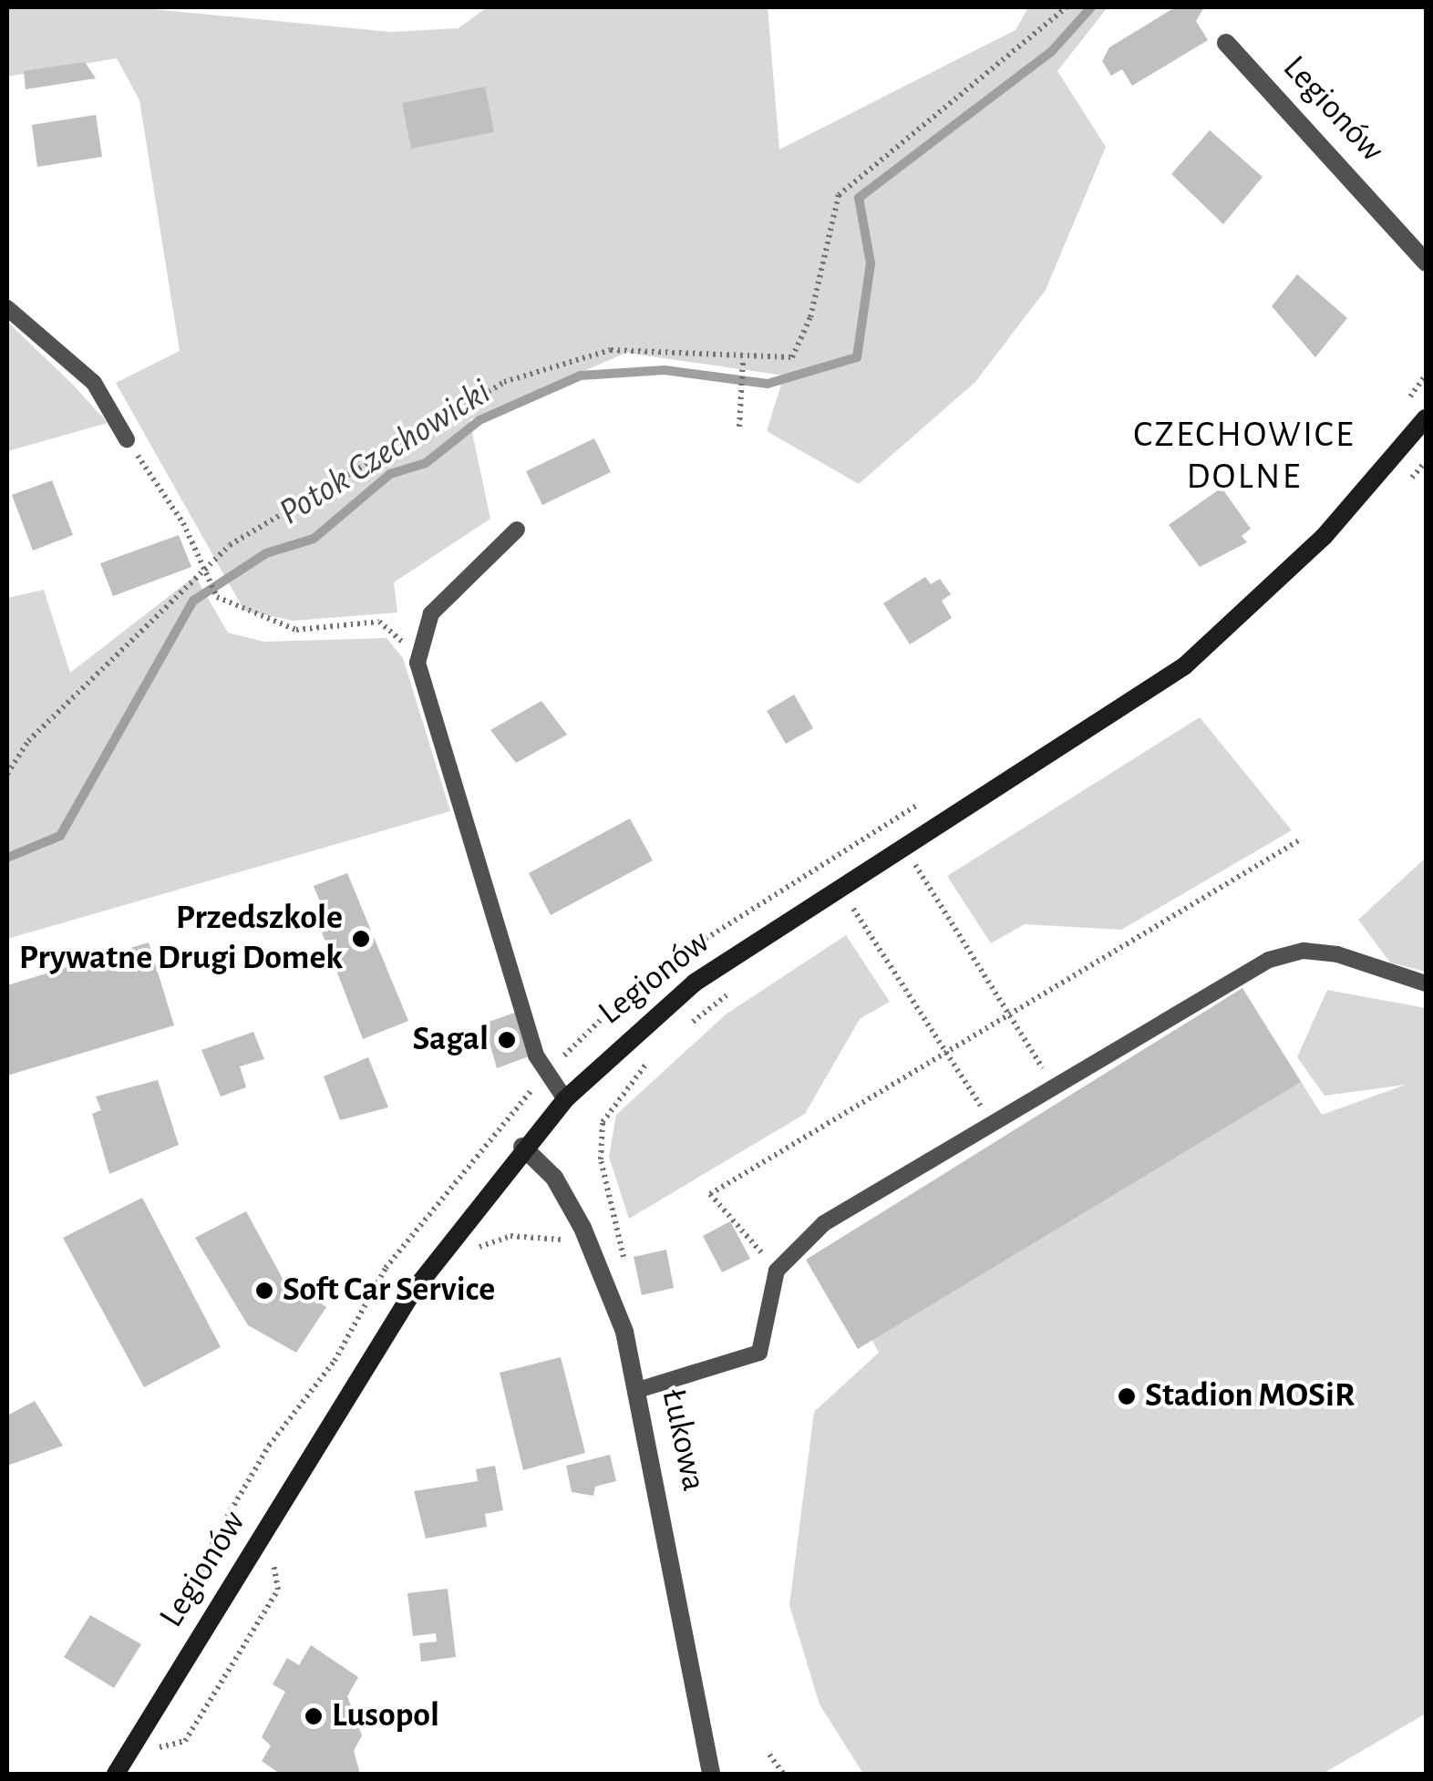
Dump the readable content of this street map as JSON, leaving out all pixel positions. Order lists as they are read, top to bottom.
{
  "streets": {
    "street": ["Legionów", "Łukowa"]
  },
  "crossings": [
    ["Legionów", "Łukowa"]
  ],
  "districts": ["CZECHOWICE DOLNE"],
  "water": ["Potok Czechowicki"],
  "places": [
    "Przedszkole Prywatne Drugi Domek",
    "Sagal",
    "Soft Car Service",
    "Stadion MOSiR",
    "Lusopol"
  ]
}
